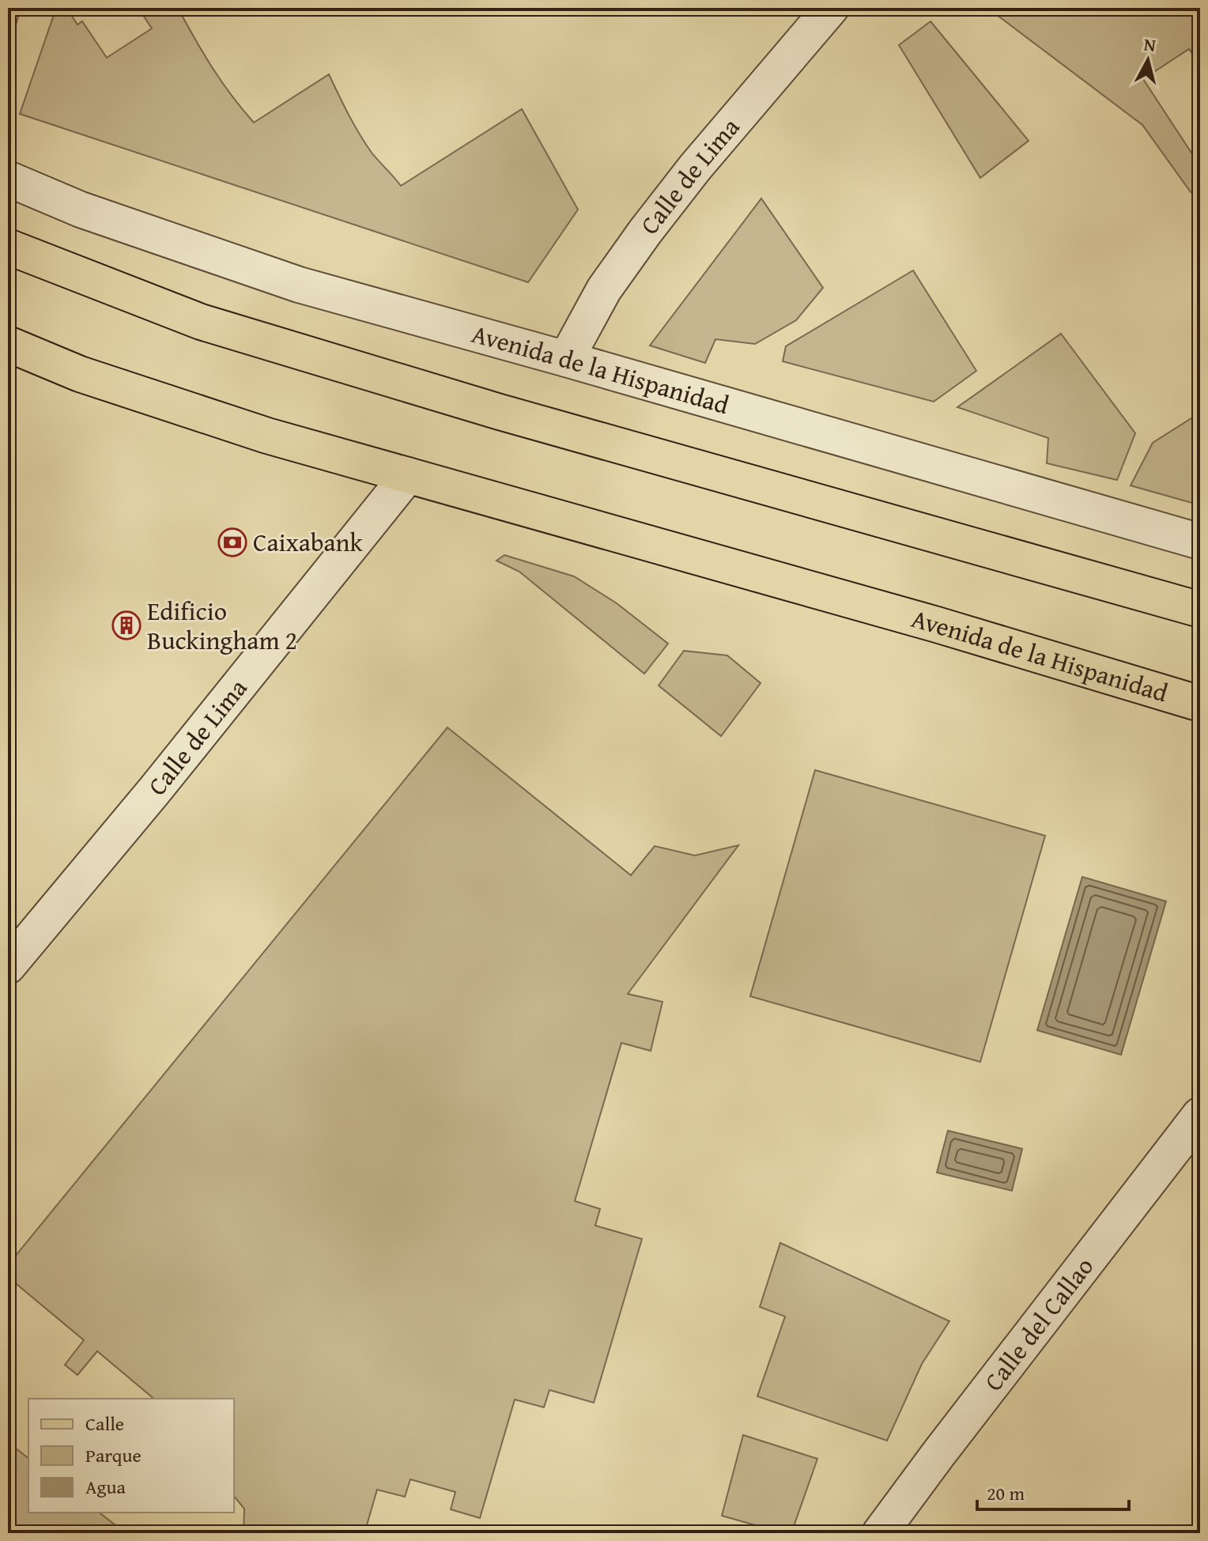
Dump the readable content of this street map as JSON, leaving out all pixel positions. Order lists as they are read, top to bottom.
{
  "streets": {
    "main road": ["Avenida de la Hispanidad"],
    "street": ["Calle de Lima", "Calle del Callao"]
  },
  "crossings": [
    ["Calle de Lima", "Avenida de la Hispanidad"]
  ],
  "places": {
    "bank": ["Caixabank"],
    "building": ["Edificio Buckingham 2"]
  },
  "legend": ["Calle", "Parque", "Agua"],
  "scale_bar": "20 m",
  "north": "top"
}
